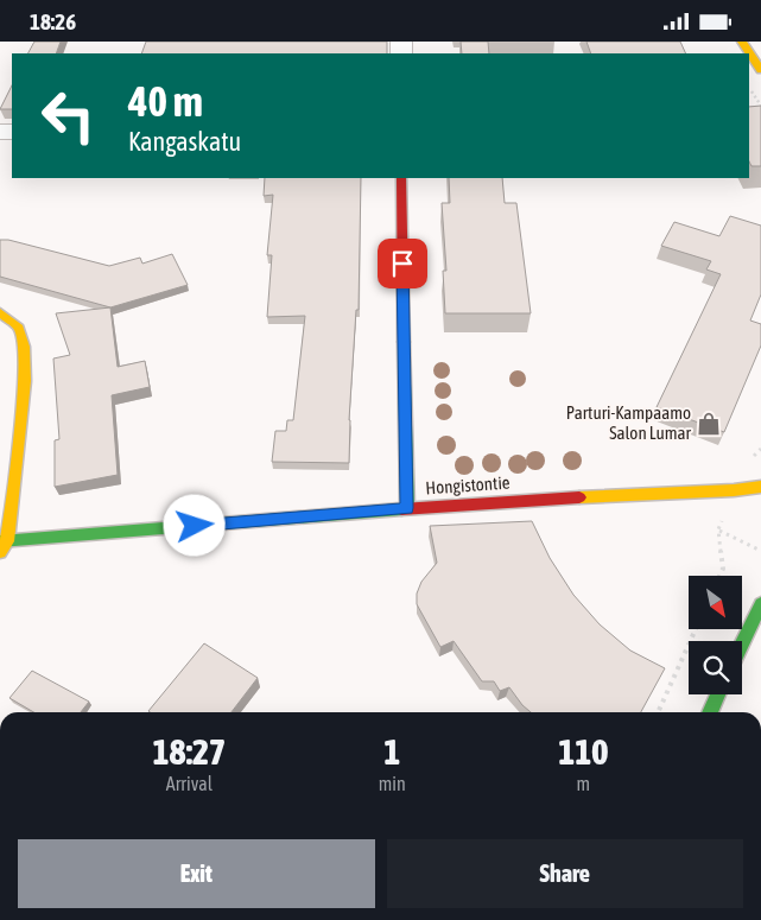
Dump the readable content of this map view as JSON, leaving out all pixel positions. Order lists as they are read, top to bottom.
{
  "streets": {
    "street": ["Hongistontie"]
  },
  "places": {
    "shop": ["Parturi-Kampaamo Salon Lumar"]
  },
  "north": "bottom right",
  "page": {
    "status": "18:26",
    "turn": ["40 m", "Kangaskatu"],
    "eta": [
      "18:27",
      "Arrival",
      "1",
      "min",
      "110",
      "m"
    ],
    "buttons": ["Exit", "Share"]
  }
}
